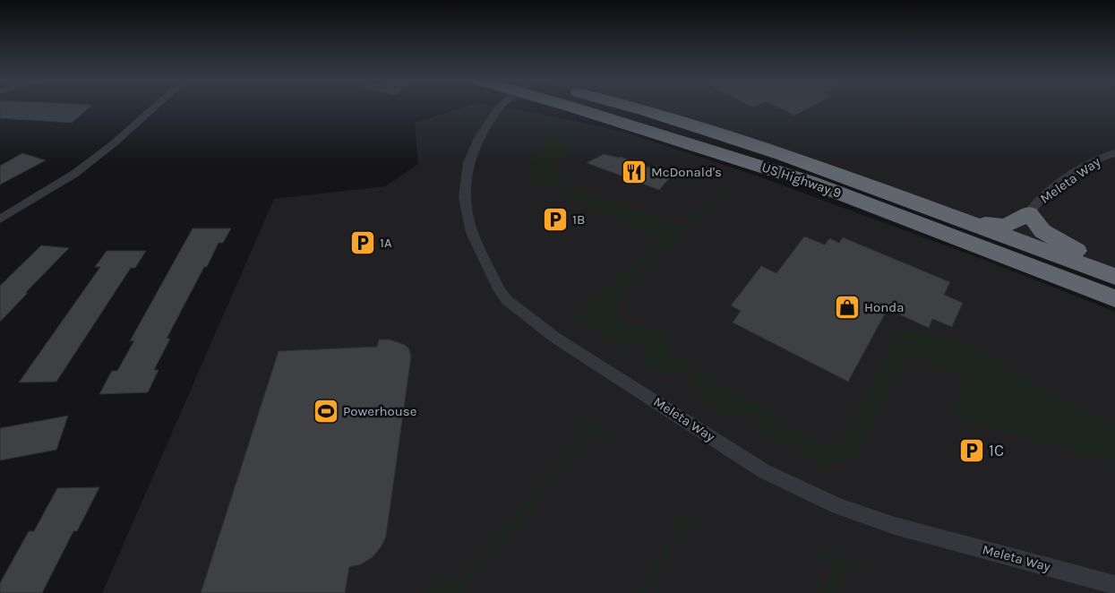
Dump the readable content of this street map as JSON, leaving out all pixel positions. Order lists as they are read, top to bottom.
{
  "streets": {
    "highway": ["US Highway 9"],
    "street": ["Meleta Way"]
  },
  "places": {
    "restaurant": ["McDonald's"],
    "parking": ["1B", "1A", "1C"],
    "shop": ["Honda"],
    "sports": ["Powerhouse"]
  }
}
